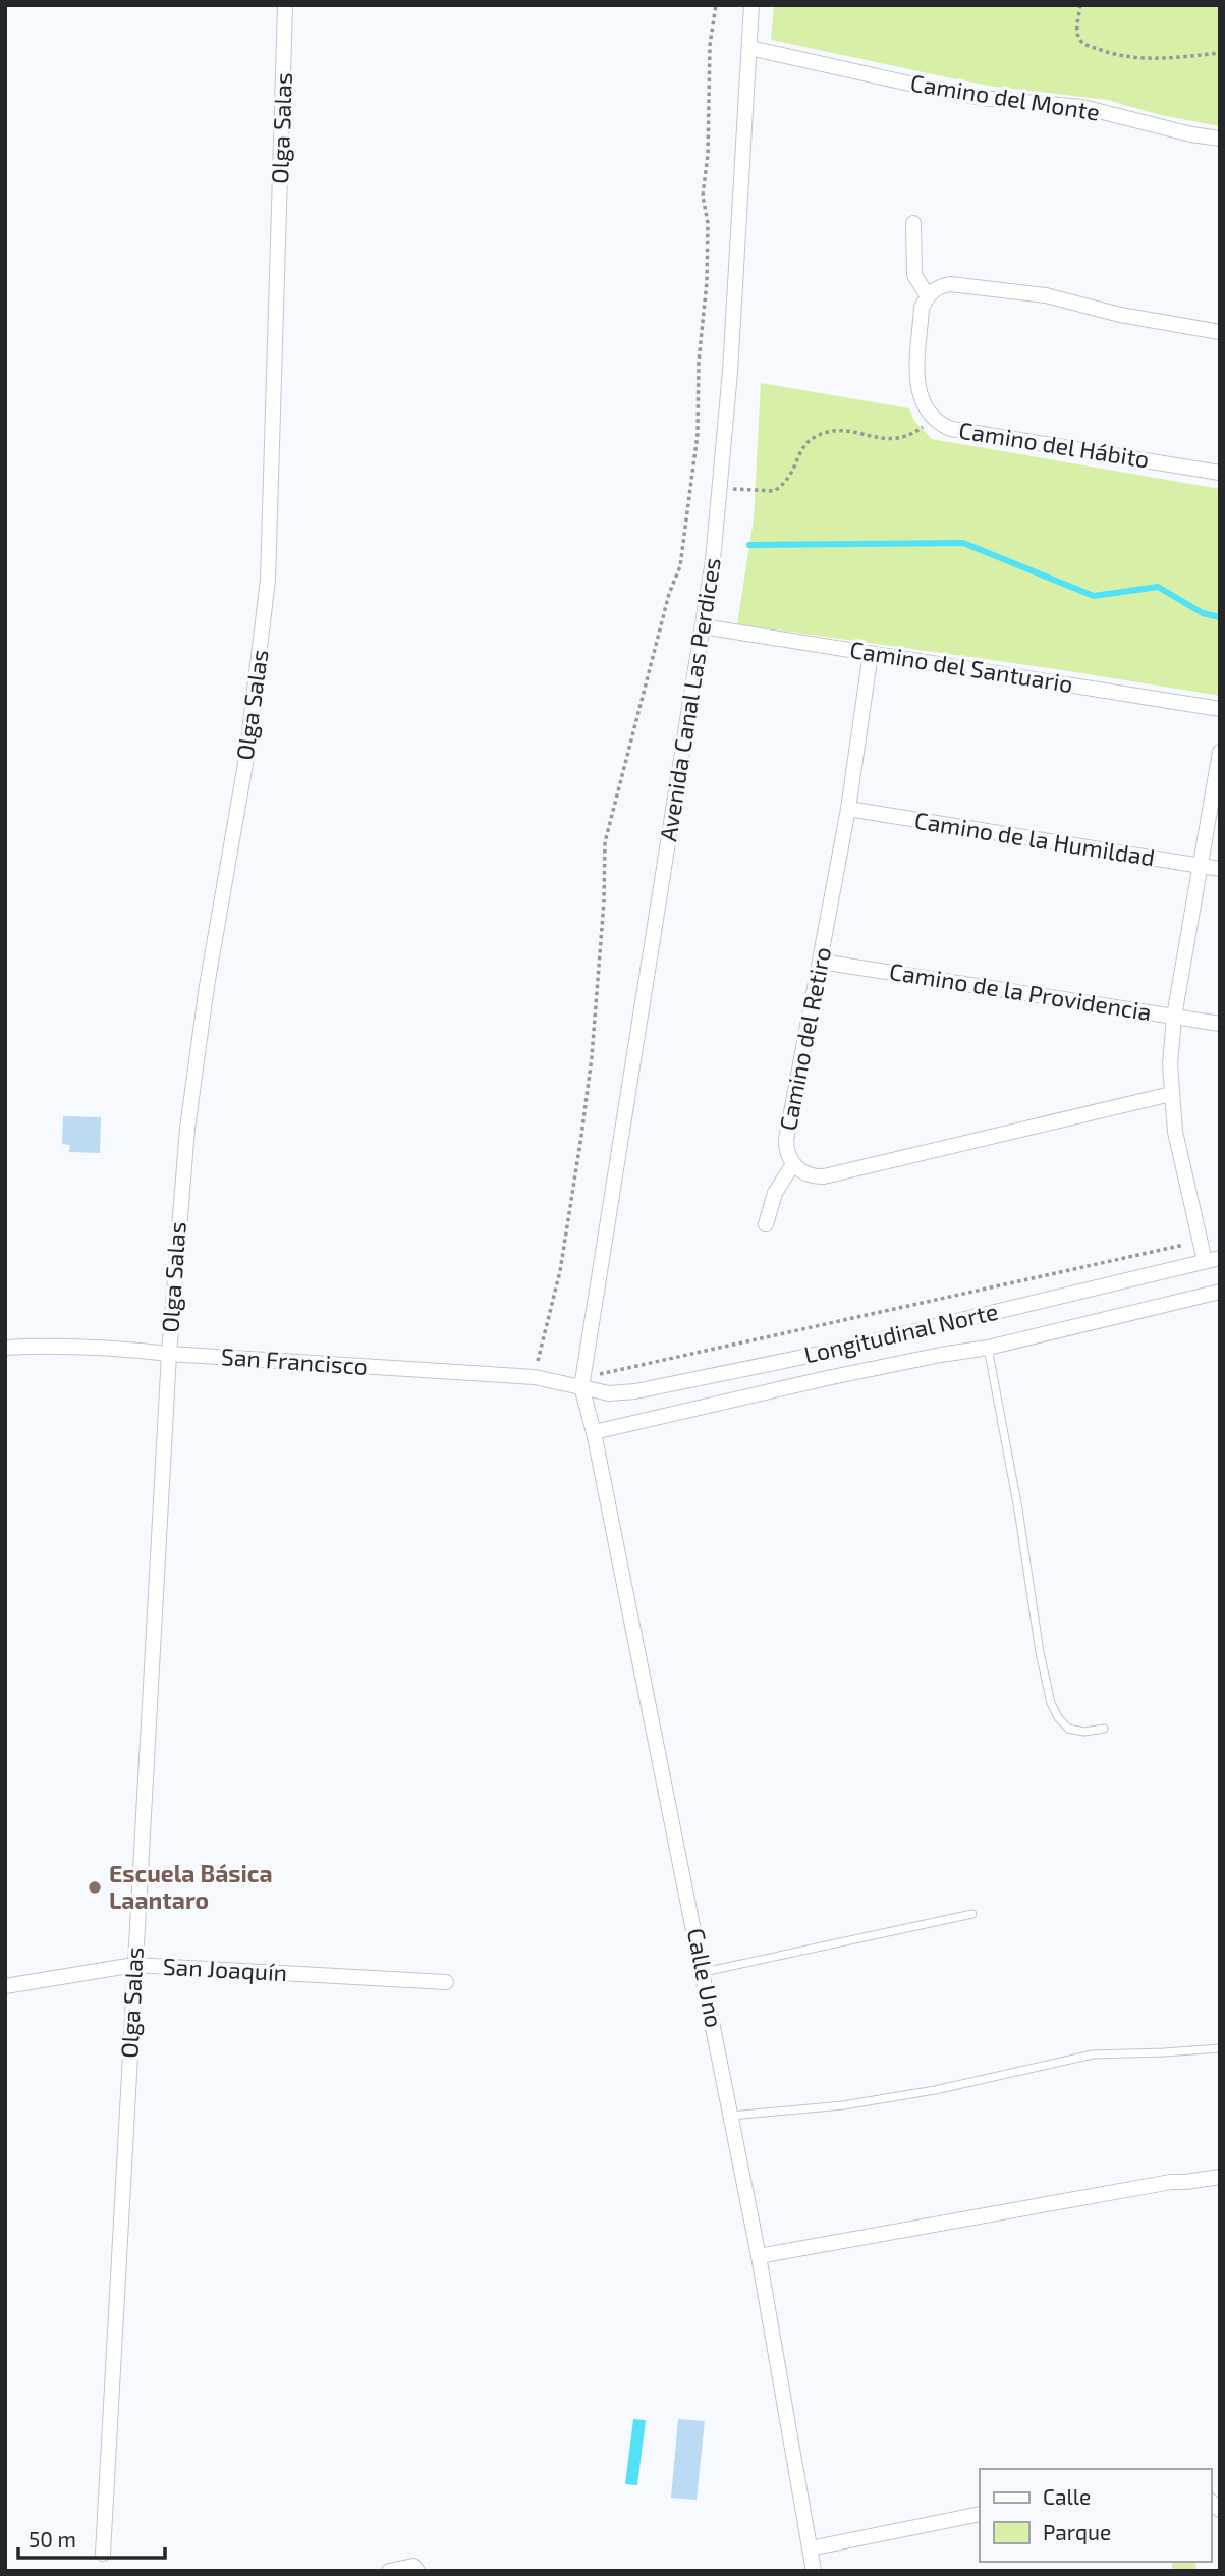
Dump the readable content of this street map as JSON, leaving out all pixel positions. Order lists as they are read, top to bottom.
{
  "streets": {
    "street": [
      "Camino del Monte",
      "Olga Salas",
      "Camino del Hábito",
      "Camino del Santuario",
      "Avenida Canal Las Perdices",
      "Camino de la Humildad",
      "Camino de la Providencia",
      "Camino del Retiro",
      "Longitudinal Norte",
      "San Francisco",
      "San Joaquín",
      "Calle Uno"
    ]
  },
  "crossings": [
    ["Camino del Monte", "Avenida Canal Las Perdices"],
    ["Olga Salas", "San Francisco"],
    ["Olga Salas", "San Joaquín"],
    ["Camino del Santuario", "Avenida Canal Las Perdices"],
    ["Camino del Santuario", "Camino del Retiro"],
    ["Avenida Canal Las Perdices", "Longitudinal Norte"],
    ["Avenida Canal Las Perdices", "San Francisco"],
    ["Avenida Canal Las Perdices", "Calle Uno"],
    ["Camino de la Humildad", "Camino del Retiro"],
    ["Camino de la Providencia", "Camino del Retiro"],
    ["Longitudinal Norte", "San Francisco"],
    ["Longitudinal Norte", "Calle Uno"],
    ["San Francisco", "Calle Uno"]
  ],
  "places": ["Escuela Básica Laantaro"],
  "legend": ["Calle", "Parque"],
  "scale_bar": "50 m"
}
